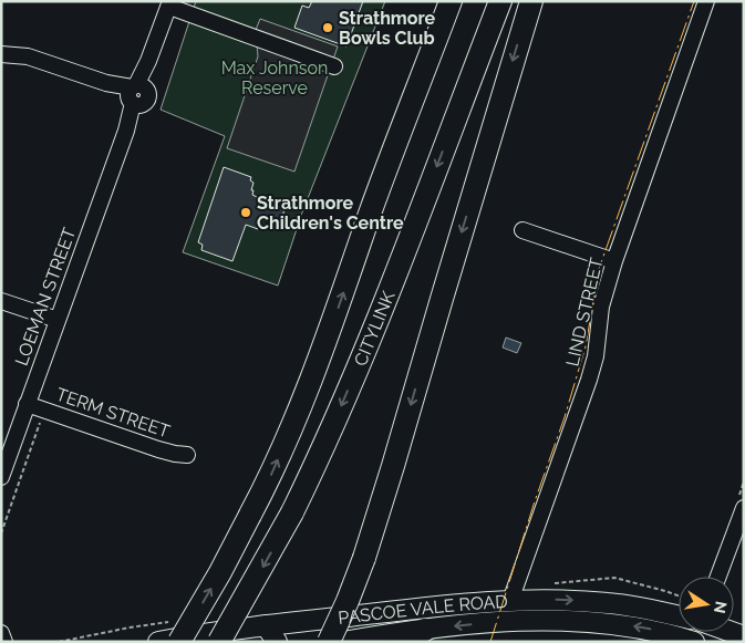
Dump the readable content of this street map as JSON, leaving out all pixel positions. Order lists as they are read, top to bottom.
{
  "streets": {
    "highway": ["CITYLINK"],
    "main road": ["PASCOE VALE ROAD"],
    "street": ["LOEMAN STREET", "LIND STREET", "TERM STREET"]
  },
  "crossings": [
    ["LOEMAN STREET", "TERM STREET"],
    ["LIND STREET", "PASCOE VALE ROAD"]
  ],
  "parks": ["Max Johnson Reserve"],
  "places": ["Strathmore Bowls Club", "Strathmore Children's Centre"],
  "north": "right"
}
